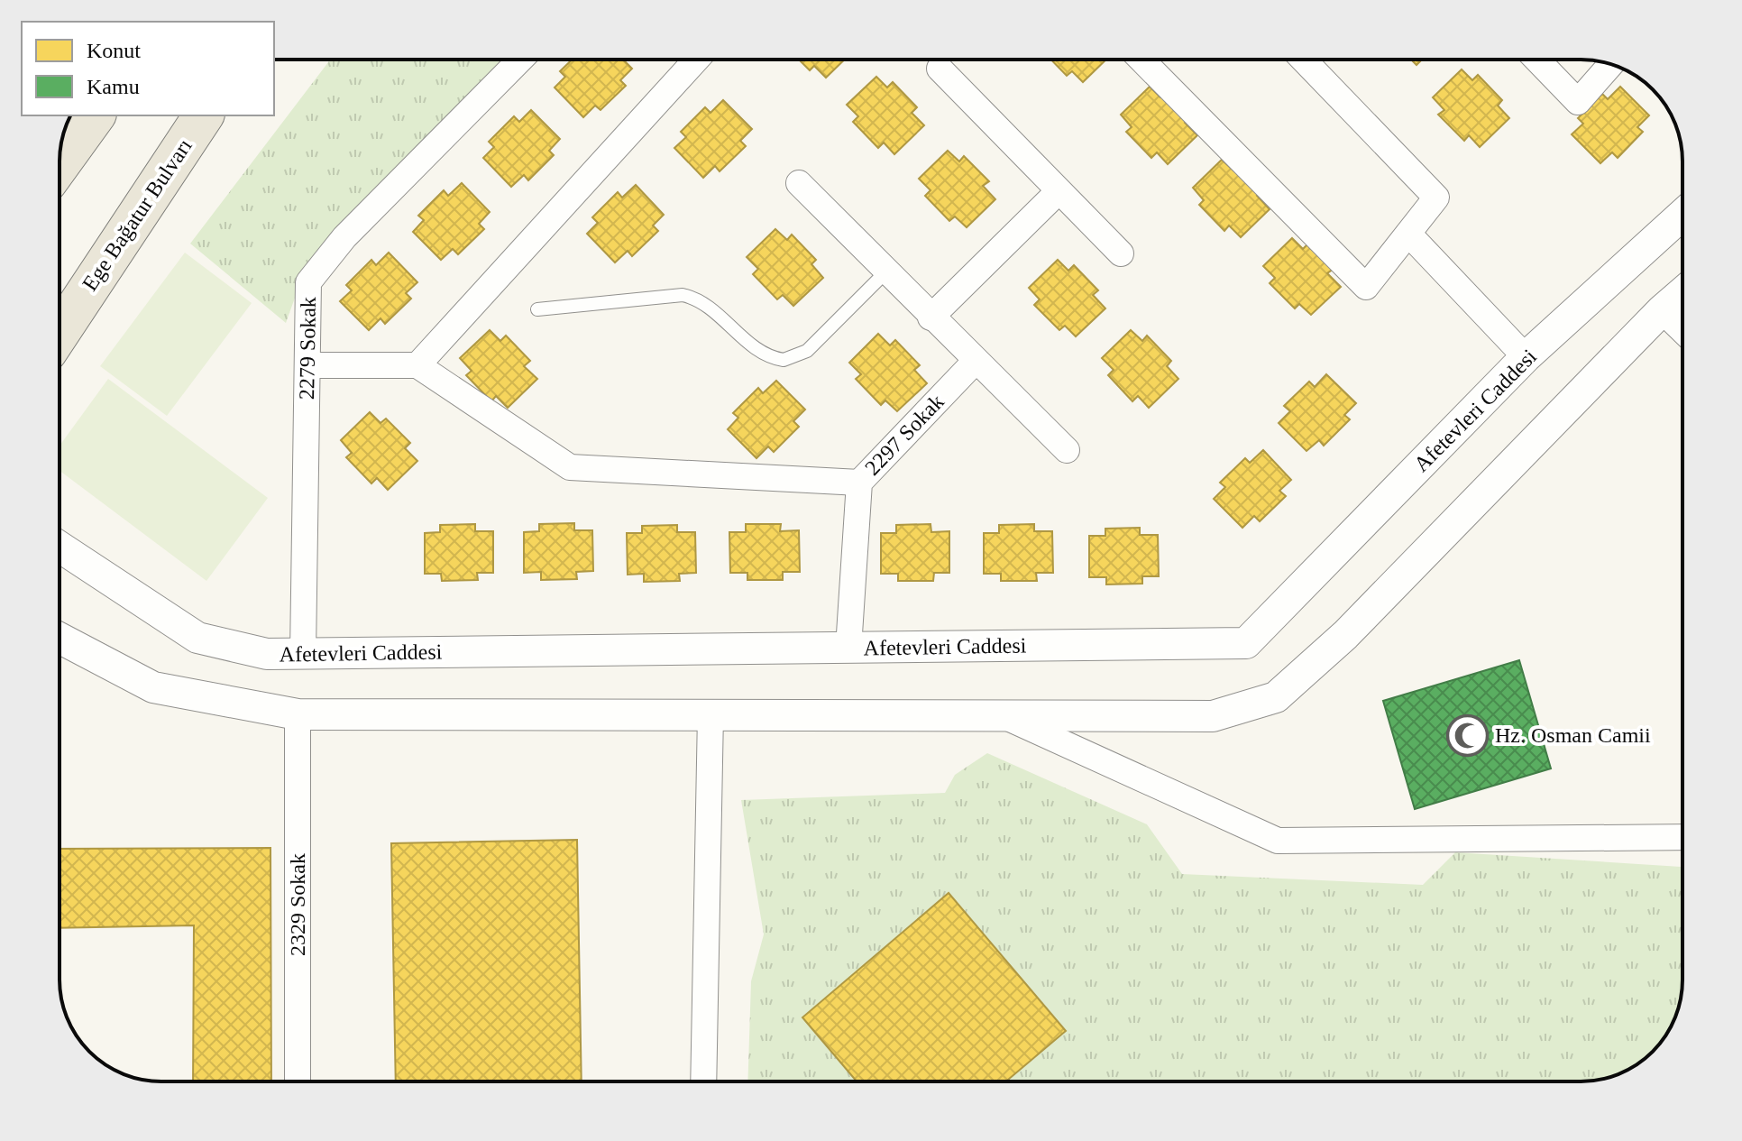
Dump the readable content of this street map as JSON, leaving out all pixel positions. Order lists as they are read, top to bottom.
{
  "streets": {
    "main road": ["Ege Bağatur Bulvarı"],
    "street": [
      "2279 Sokak",
      "Afetevleri Caddesi",
      "2297 Sokak",
      "2329 Sokak"
    ]
  },
  "crossings": [
    ["2279 Sokak", "Afetevleri Caddesi"],
    ["Afetevleri Caddesi", "2297 Sokak"]
  ],
  "places": {
    "mosque": ["Hz. Osman Camii"]
  },
  "legend": ["Konut", "Kamu"]
}
